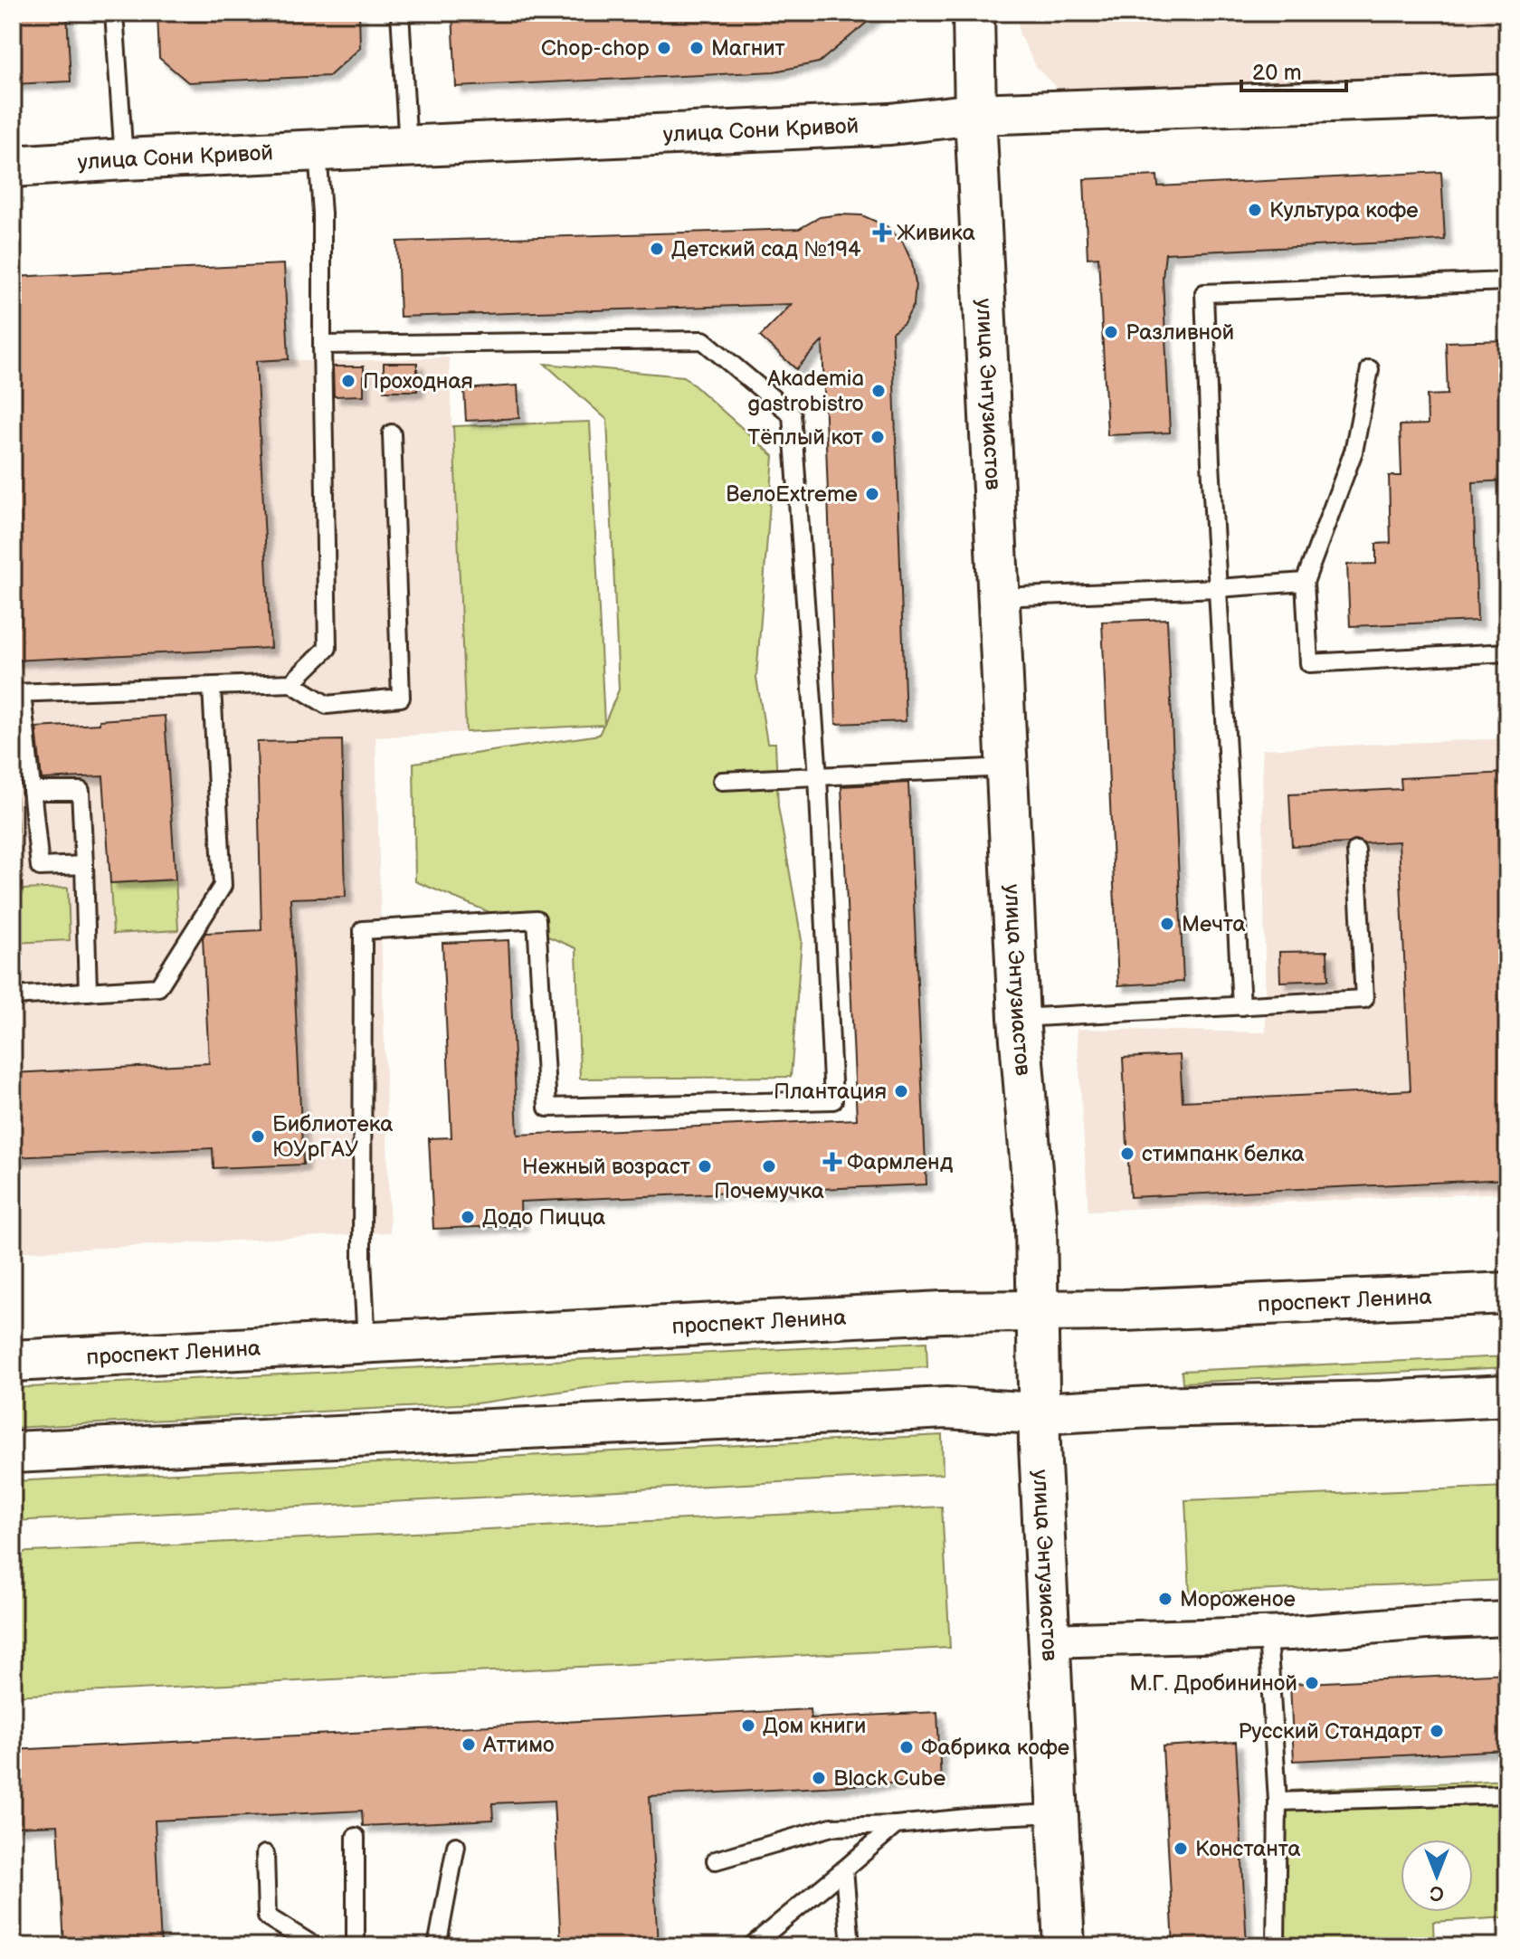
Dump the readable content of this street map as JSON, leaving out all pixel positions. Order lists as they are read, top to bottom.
{
  "streets": {
    "main road": ["улица Сони Кривой", "улица Энтузиастов", "проспект Ленина"]
  },
  "crossings": [
    ["улица Сони Кривой", "улица Энтузиастов"],
    ["улица Энтузиастов", "проспект Ленина"]
  ],
  "places": {
    "other": [
      "Chop-chop",
      "Магнит",
      "Культура кофе",
      "Детский сад №194",
      "Разливной",
      "Проходная",
      "Akademia gastrobistro",
      "Тёплый кот",
      "ВелоExtreme",
      "Мечта",
      "Плантация",
      "Библиотека ЮУрГАУ",
      "стимпанк белка",
      "Нежный возраст",
      "Почемучка",
      "Додо Пицца",
      "Мороженое",
      "М.Г. Дробининой",
      "Дом книги",
      "Русский Стандарт",
      "Аттимо",
      "Фабрика кофе",
      "Black Cube",
      "Константа"
    ],
    "health": ["Живика", "Фармленд"]
  },
  "scale_bar": "20 m",
  "north": "bottom"
}
